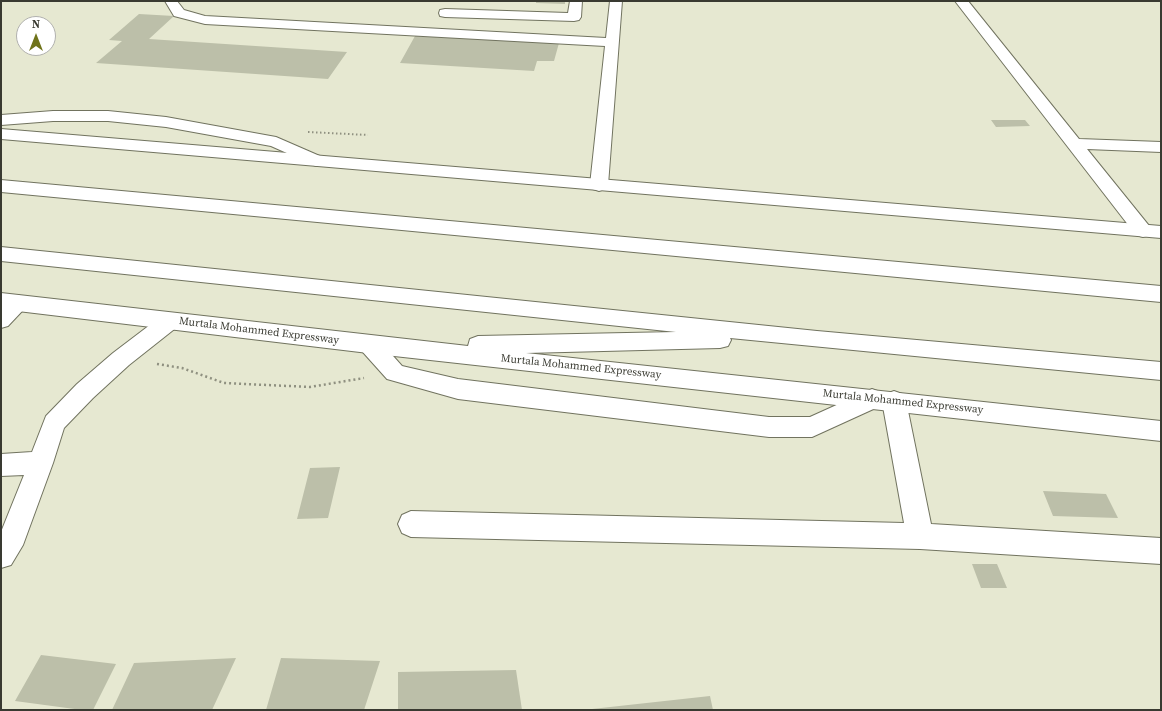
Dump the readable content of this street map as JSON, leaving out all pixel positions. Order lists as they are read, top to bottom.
{
  "streets": {
    "main road": ["Murtala Mohammed Expressway"]
  },
  "north": "top"
}
